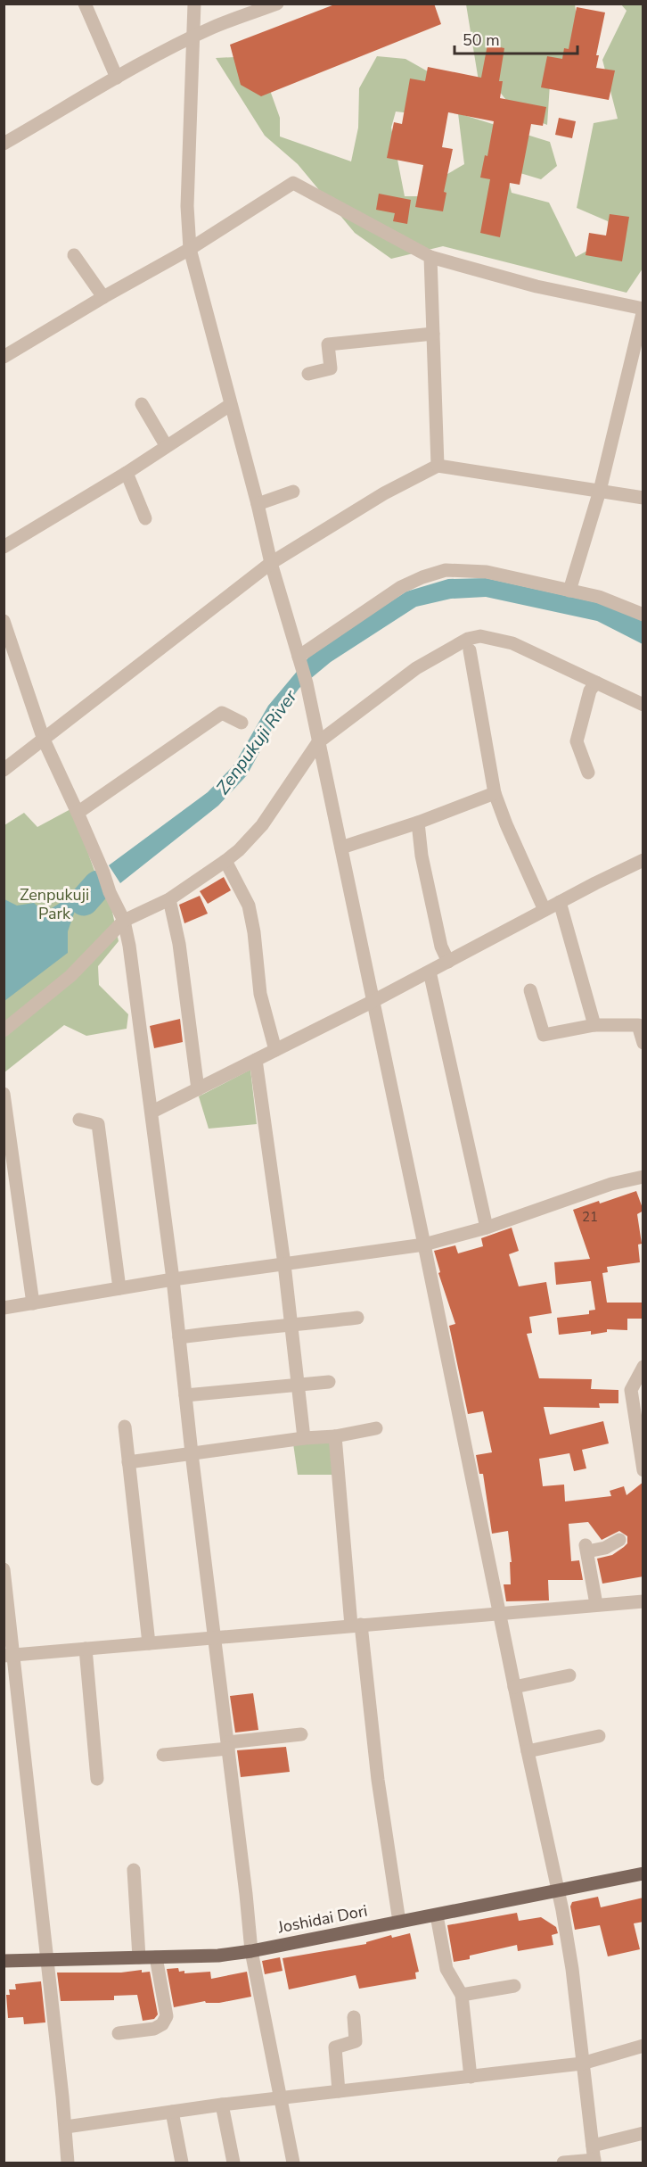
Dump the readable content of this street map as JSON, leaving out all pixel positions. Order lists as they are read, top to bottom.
{
  "streets": {
    "main road": ["Joshidai Dori"]
  },
  "water": ["Zenpukuji River"],
  "parks": ["Zenpukuji Park"],
  "house_numbers": ["21"],
  "scale_bar": "50 m"
}
